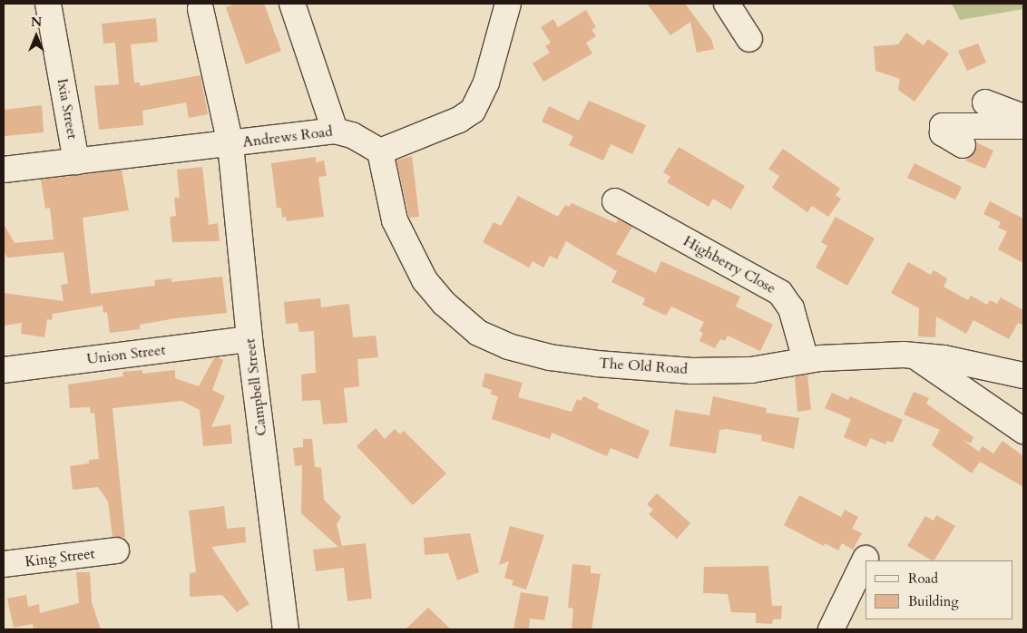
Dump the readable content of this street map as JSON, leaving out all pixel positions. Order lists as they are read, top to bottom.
{
  "streets": {
    "street": [
      "Ixia Street",
      "Andrews Road",
      "Highberry Close",
      "Union Street",
      "The Old Road",
      "Campbell Street",
      "King Street"
    ]
  },
  "crossings": [
    ["Ixia Street", "Andrews Road"],
    ["Andrews Road", "The Old Road"],
    ["Andrews Road", "Campbell Street"],
    ["Highberry Close", "The Old Road"],
    ["Union Street", "Campbell Street"]
  ],
  "legend": ["Road", "Building"],
  "north": "top"
}
